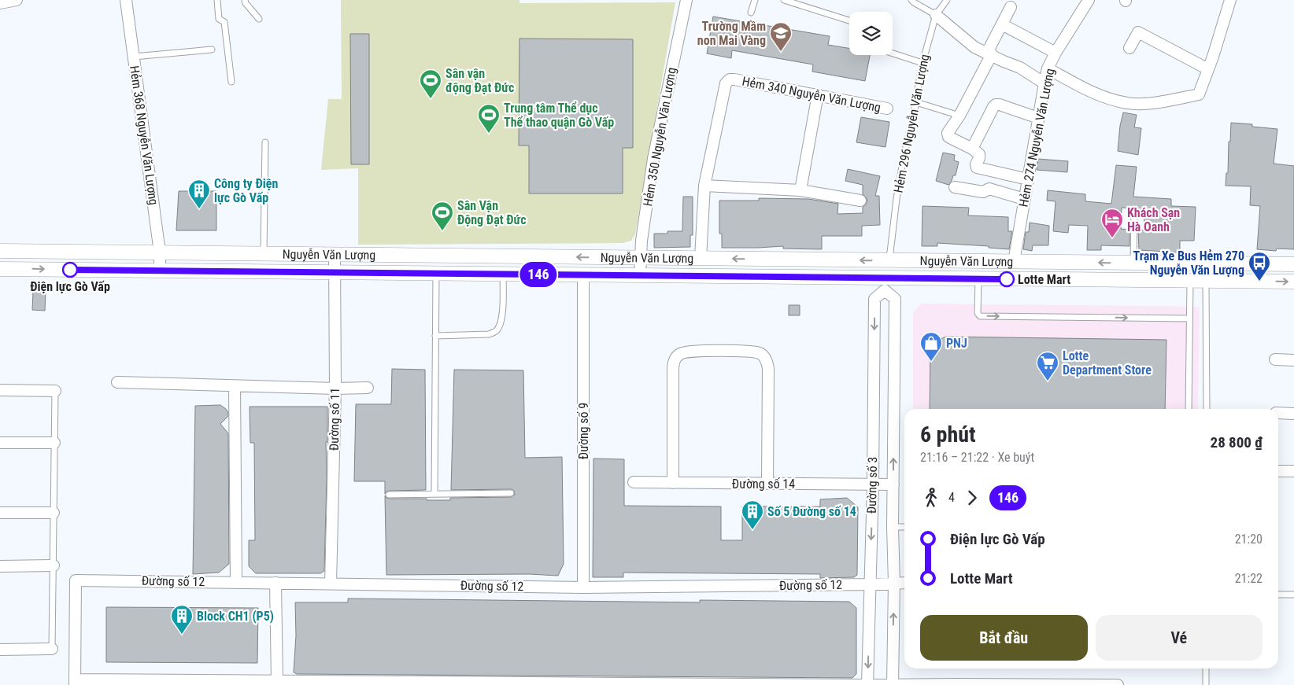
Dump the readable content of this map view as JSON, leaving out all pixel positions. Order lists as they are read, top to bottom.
{
  "streets": {
    "street": [
      "Hẻm 340 Nguyễn Văn Lượng",
      "Hẻm 368 Nguyễn Văn Lượng",
      "Hẻm 350 Nguyễn Văn Lượng",
      "Hẻm 274 Nguyễn Văn Lượng",
      "Nguyễn Văn Lượng",
      "Đường số 11",
      "Đường số 9",
      "Đường số 14",
      "Đường số 3",
      "Đường số 12"
    ],
    "lane": ["Hẻm 296 Nguyễn Văn Lượng"]
  },
  "crossings": [
    ["Hẻm 340 Nguyễn Văn Lượng", "Nguyễn Văn Lượng"],
    ["Hẻm 296 Nguyễn Văn Lượng", "Nguyễn Văn Lượng"],
    ["Hẻm 368 Nguyễn Văn Lượng", "Nguyễn Văn Lượng"],
    ["Hẻm 350 Nguyễn Văn Lượng", "Nguyễn Văn Lượng"],
    ["Hẻm 274 Nguyễn Văn Lượng", "Nguyễn Văn Lượng"],
    ["Nguyễn Văn Lượng", "Đường số 11"],
    ["Nguyễn Văn Lượng", "Đường số 9"],
    ["Nguyễn Văn Lượng", "Đường số 3"],
    ["Đường số 11", "Đường số 12"],
    ["Đường số 9", "Đường số 12"],
    ["Đường số 14", "Đường số 3"],
    ["Đường số 3", "Đường số 12"]
  ],
  "places": {
    "school or university": ["Trường Mầm non Mai Vàng"],
    "sports": ["Sân vận động Đạt Đức", "Trung tâm Thể dục Thể thao quận Gò Vấp", "Sân Vận Động Đạt Đức"],
    "building": ["Công ty Điện lực Gò Vấp", "Số 5 Đường số 14", "Block CH1 (P5)"],
    "hotel": ["Khách Sạn Hà Oanh"],
    "other": ["Điện lực Gò Vấp", "Lotte Mart"],
    "bus stop": ["Trạm Xe Bus Hẻm 270 Nguyễn Văn Lượng"],
    "shop": ["PNJ"],
    "supermarket": ["Lotte Department Store"]
  },
  "lines": ["bus line 146"],
  "page": {
    "on_map": "146",
    "heading": ["6 phút", "21:16 – 21:22 · Xe buýt", "28 800 ₫"],
    "legs": ["4", "146"],
    "list": [
      {
        "name": "Điện lực Gò Vấp",
        "value": "21:20"
      },
      {
        "name": "Lotte Mart",
        "value": "21:22"
      }
    ],
    "buttons": ["Bắt đầu", "Vé"]
  }
}
